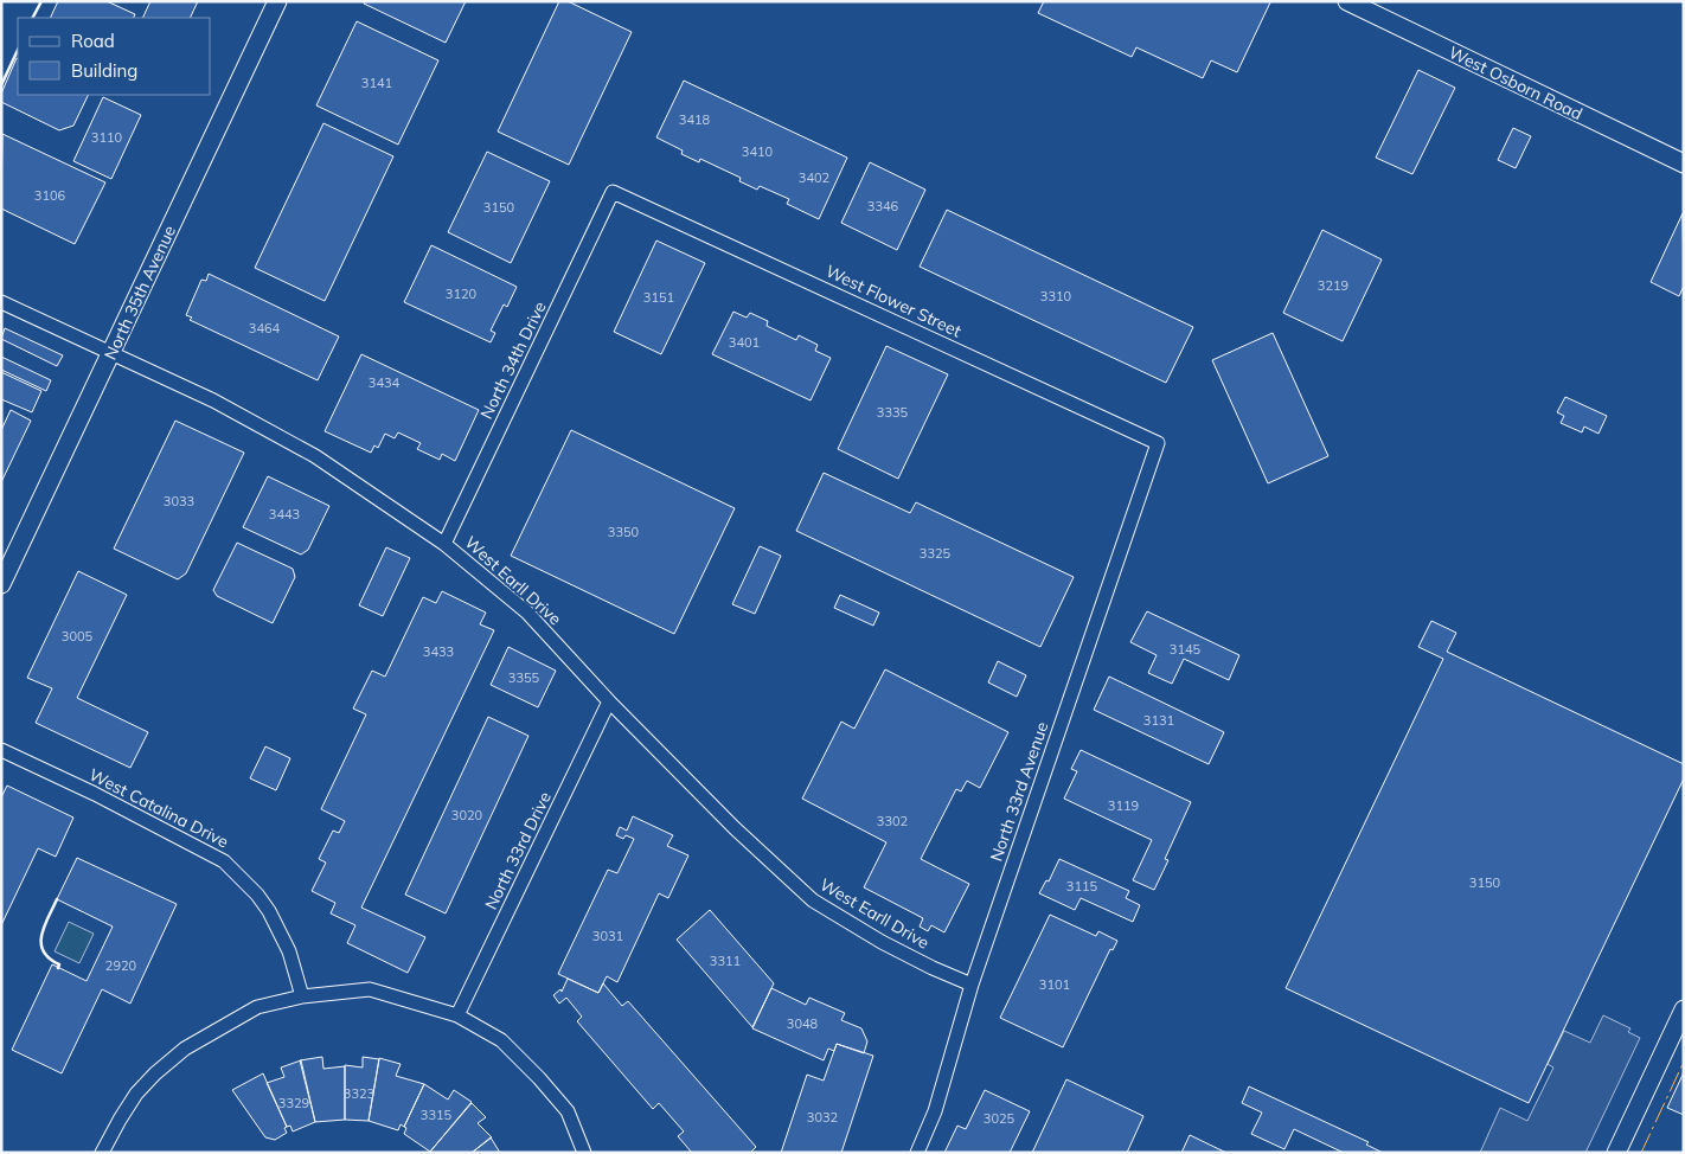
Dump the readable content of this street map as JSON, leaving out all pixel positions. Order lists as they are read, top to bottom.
{
  "streets": {
    "main road": ["West Osborn Road", "North 35th Avenue"],
    "street": [
      "West Flower Street",
      "North 34th Drive",
      "West Earll Drive",
      "North 33rd Avenue",
      "West Catalina Drive",
      "North 33rd Drive"
    ]
  },
  "crossings": [
    ["North 35th Avenue", "West Earll Drive"],
    ["West Flower Street", "North 34th Drive"],
    ["West Flower Street", "North 33rd Avenue"],
    ["North 34th Drive", "West Earll Drive"],
    ["West Earll Drive", "North 33rd Avenue"],
    ["West Earll Drive", "North 33rd Drive"]
  ],
  "house_numbers": [
    "3141",
    "3418",
    "3110",
    "3410",
    "3402",
    "3106",
    "3346",
    "3150",
    "3219",
    "3120",
    "3310",
    "3151",
    "3464",
    "3401",
    "3434",
    "3335",
    "3033",
    "3443",
    "3350",
    "3325",
    "3005",
    "3145",
    "3433",
    "3355",
    "3131",
    "3119",
    "3020",
    "3302",
    "3150",
    "3115",
    "3031",
    "3311",
    "2920",
    "3101",
    "3048",
    "3323",
    "3329",
    "3315",
    "3032",
    "3025"
  ],
  "legend": ["Road", "Building"]
}
